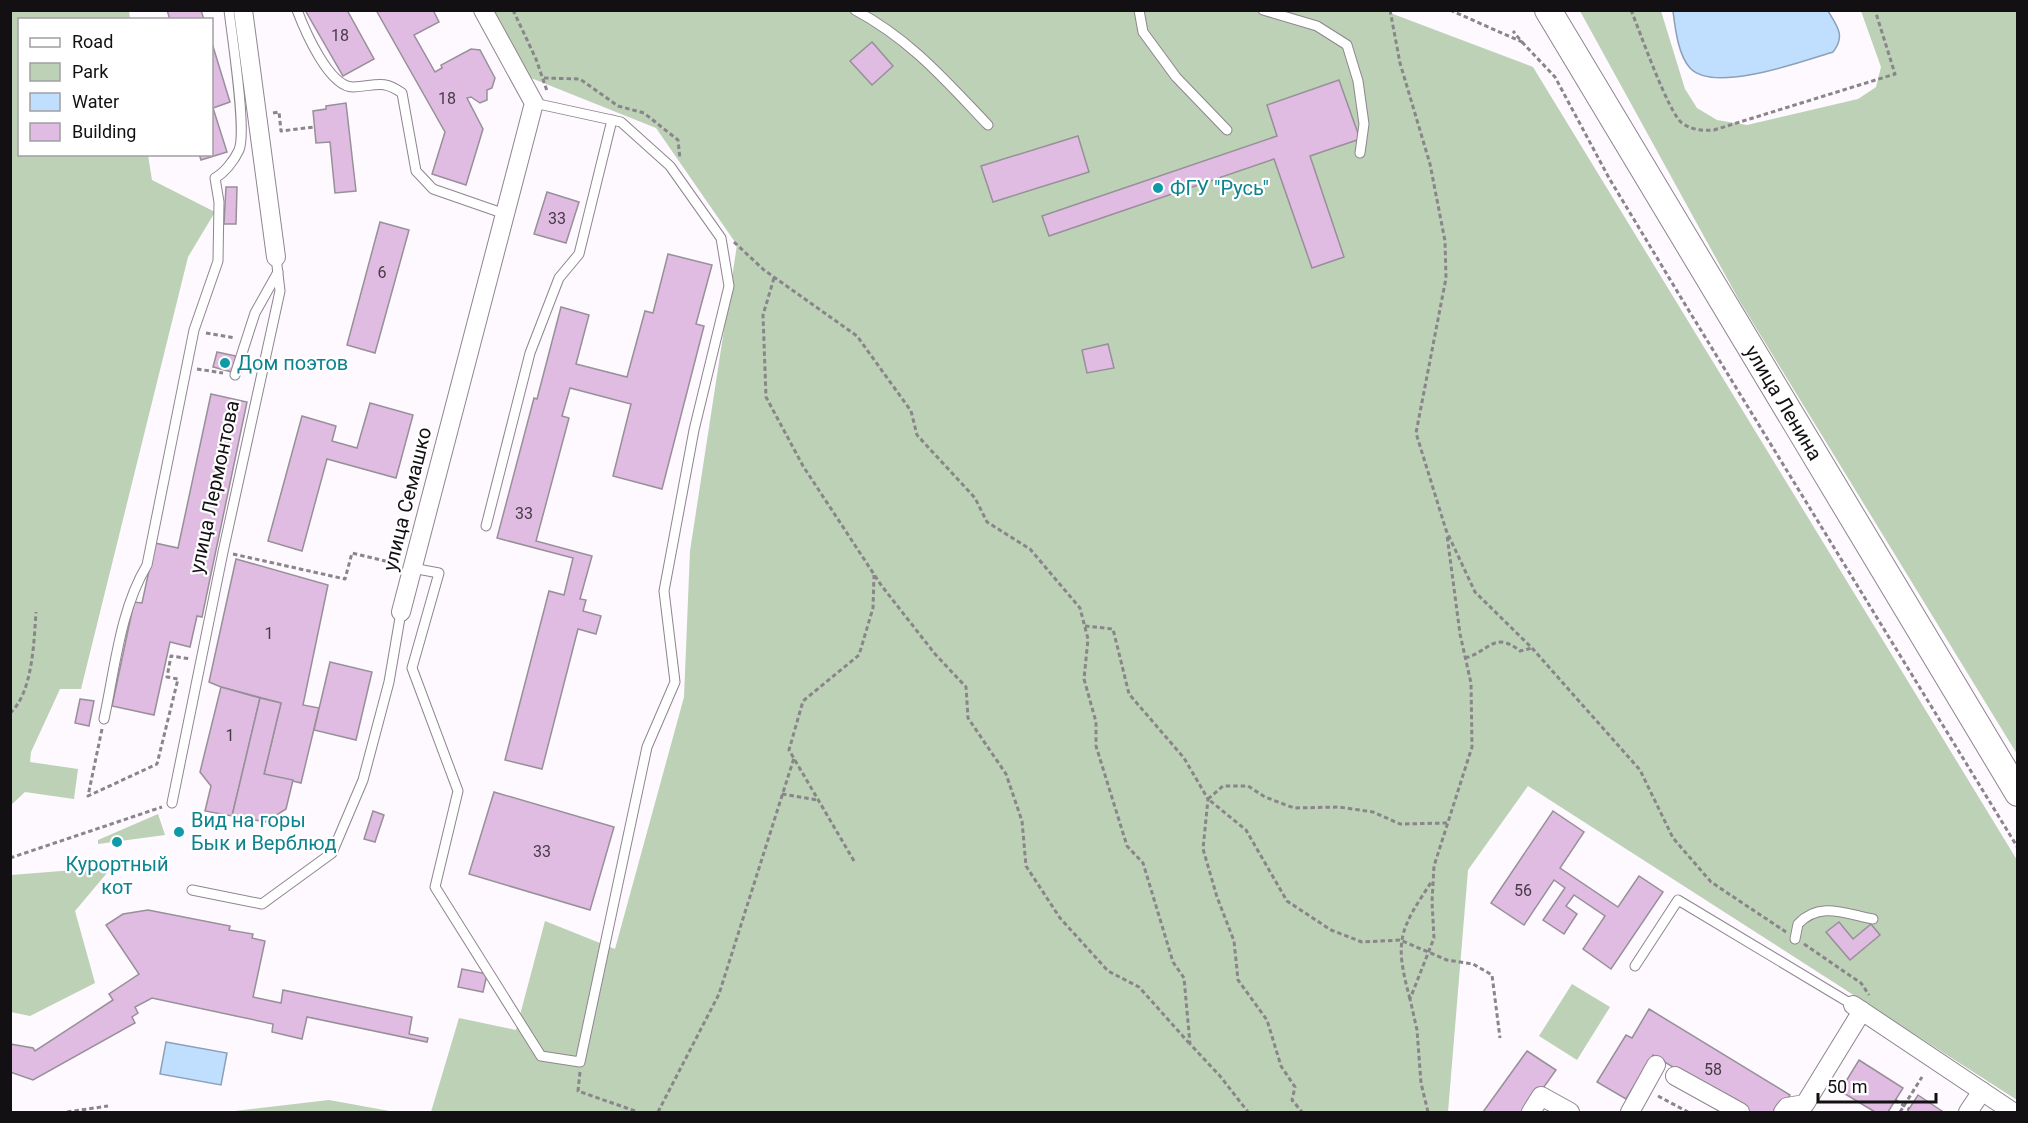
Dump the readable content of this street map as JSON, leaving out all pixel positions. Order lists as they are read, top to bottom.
{
  "streets": {
    "main road": ["улица Ленина"],
    "street": ["улица Лермонтова", "улица Семашко"]
  },
  "places": [
    "ФГУ \"Русь\"",
    "Дом поэтов",
    "Вид на горы Бык и Верблюд",
    "Курортный кот"
  ],
  "house_numbers": [
    "18",
    "18",
    "33",
    "6",
    "33",
    "1",
    "1",
    "33",
    "56",
    "58"
  ],
  "legend": [
    "Road",
    "Park",
    "Water",
    "Building"
  ],
  "scale_bar": "50 m"
}
